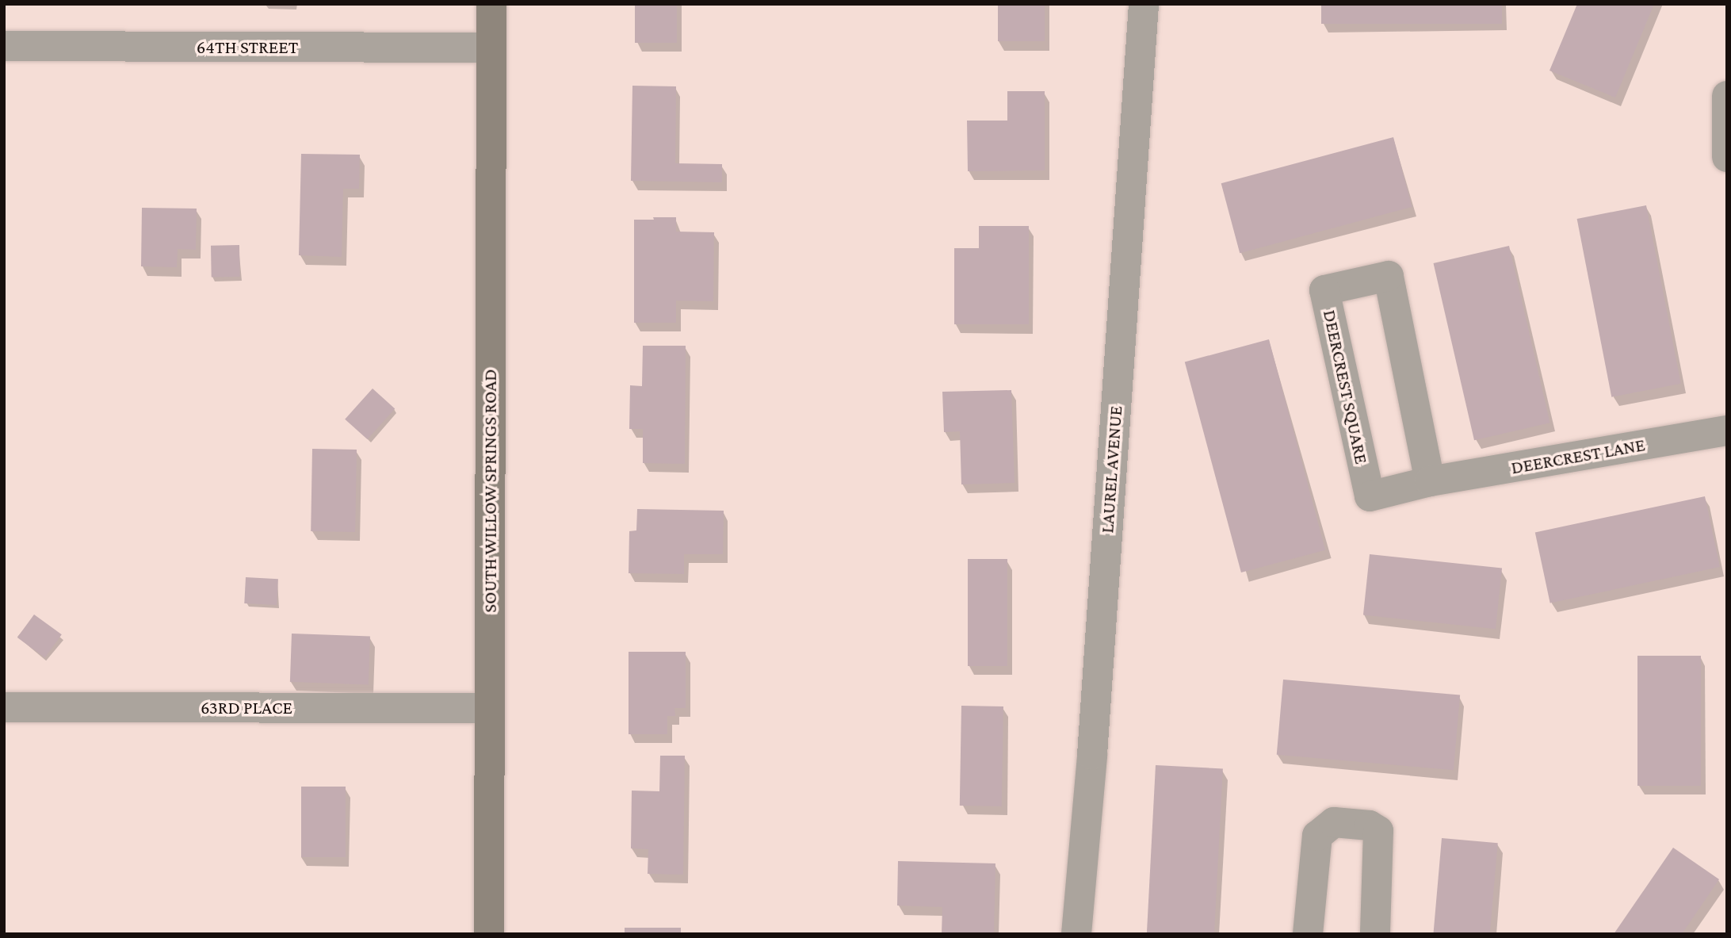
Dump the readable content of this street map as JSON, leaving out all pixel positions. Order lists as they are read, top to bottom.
{
  "streets": {
    "street": [
      "64TH STREET",
      "DEERCREST SQUARE",
      "DEERCREST LANE",
      "LAUREL AVENUE",
      "SOUTH WILLOW SPRINGS ROAD",
      "63RD PLACE"
    ]
  },
  "crossings": [
    ["64TH STREET", "SOUTH WILLOW SPRINGS ROAD"],
    ["DEERCREST SQUARE", "DEERCREST LANE"],
    ["SOUTH WILLOW SPRINGS ROAD", "63RD PLACE"]
  ]
}
